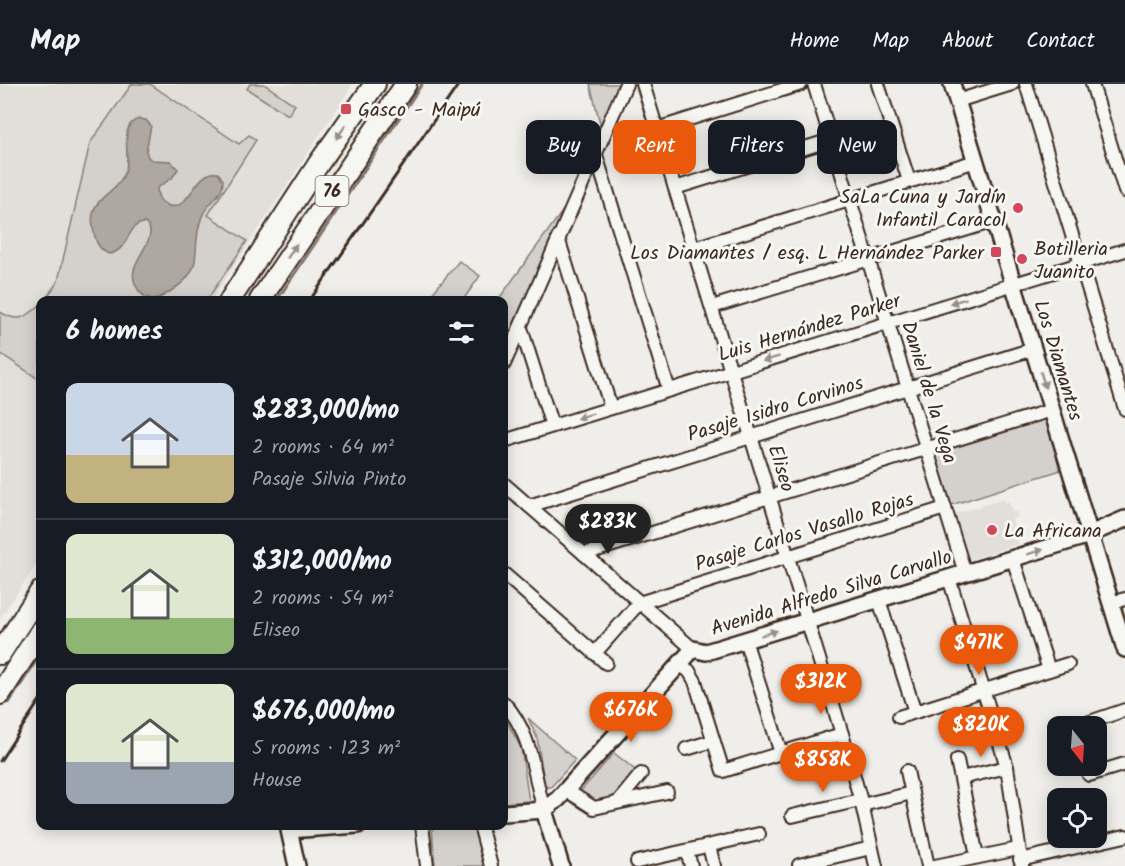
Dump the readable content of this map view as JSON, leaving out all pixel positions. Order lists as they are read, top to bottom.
{
  "streets": {
    "main road": ["76"],
    "street": [
      "Luis Hernández Parker",
      "Los Diamantes",
      "Daniel de la Vega",
      "Pasaje Isidro Corvinos",
      "Eliseo",
      "Pasaje Carlos Vasallo Rojas",
      "Avenida Alfredo Silva Carvallo"
    ]
  },
  "crossings": [
    ["Luis Hernández Parker", "Los Diamantes"],
    ["Luis Hernández Parker", "Daniel de la Vega"],
    ["Luis Hernández Parker", "Eliseo"],
    ["Los Diamantes", "Pasaje Isidro Corvinos"],
    ["Los Diamantes", "Avenida Alfredo Silva Carvallo"],
    ["Daniel de la Vega", "Pasaje Isidro Corvinos"],
    ["Daniel de la Vega", "Pasaje Carlos Vasallo Rojas"],
    ["Daniel de la Vega", "Avenida Alfredo Silva Carvallo"],
    ["Pasaje Isidro Corvinos", "Eliseo"],
    ["Eliseo", "Pasaje Carlos Vasallo Rojas"],
    ["Eliseo", "Avenida Alfredo Silva Carvallo"]
  ],
  "places": {
    "transit": ["Gasco - Maipú", "Los Diamantes / esq. L Hernández Parker"],
    "other": ["SaLa Cuna y Jardín Infantil Caracol", "Botilleria Juanito", "La Africana"]
  },
  "north": "bottom",
  "page": {
    "header": "Map",
    "nav": [
      "Home",
      "Map",
      "About",
      "Contact"
    ],
    "chip": [
      "Buy",
      "Rent",
      "Filters",
      "New"
    ],
    "heading": "6 homes",
    "list": [
      {
        "name": "$283,000/mo",
        "note": "2 rooms · 64 m² · Pasaje Silvia Pinto"
      },
      {
        "name": "$312,000/mo",
        "note": "2 rooms · 54 m² · Eliseo"
      },
      {
        "name": "$676,000/mo",
        "note": "5 rooms · 123 m² · House"
      }
    ],
    "price": [
      "$283K",
      "$471K",
      "$312K",
      "$676K",
      "$820K",
      "$858K"
    ]
  }
}
